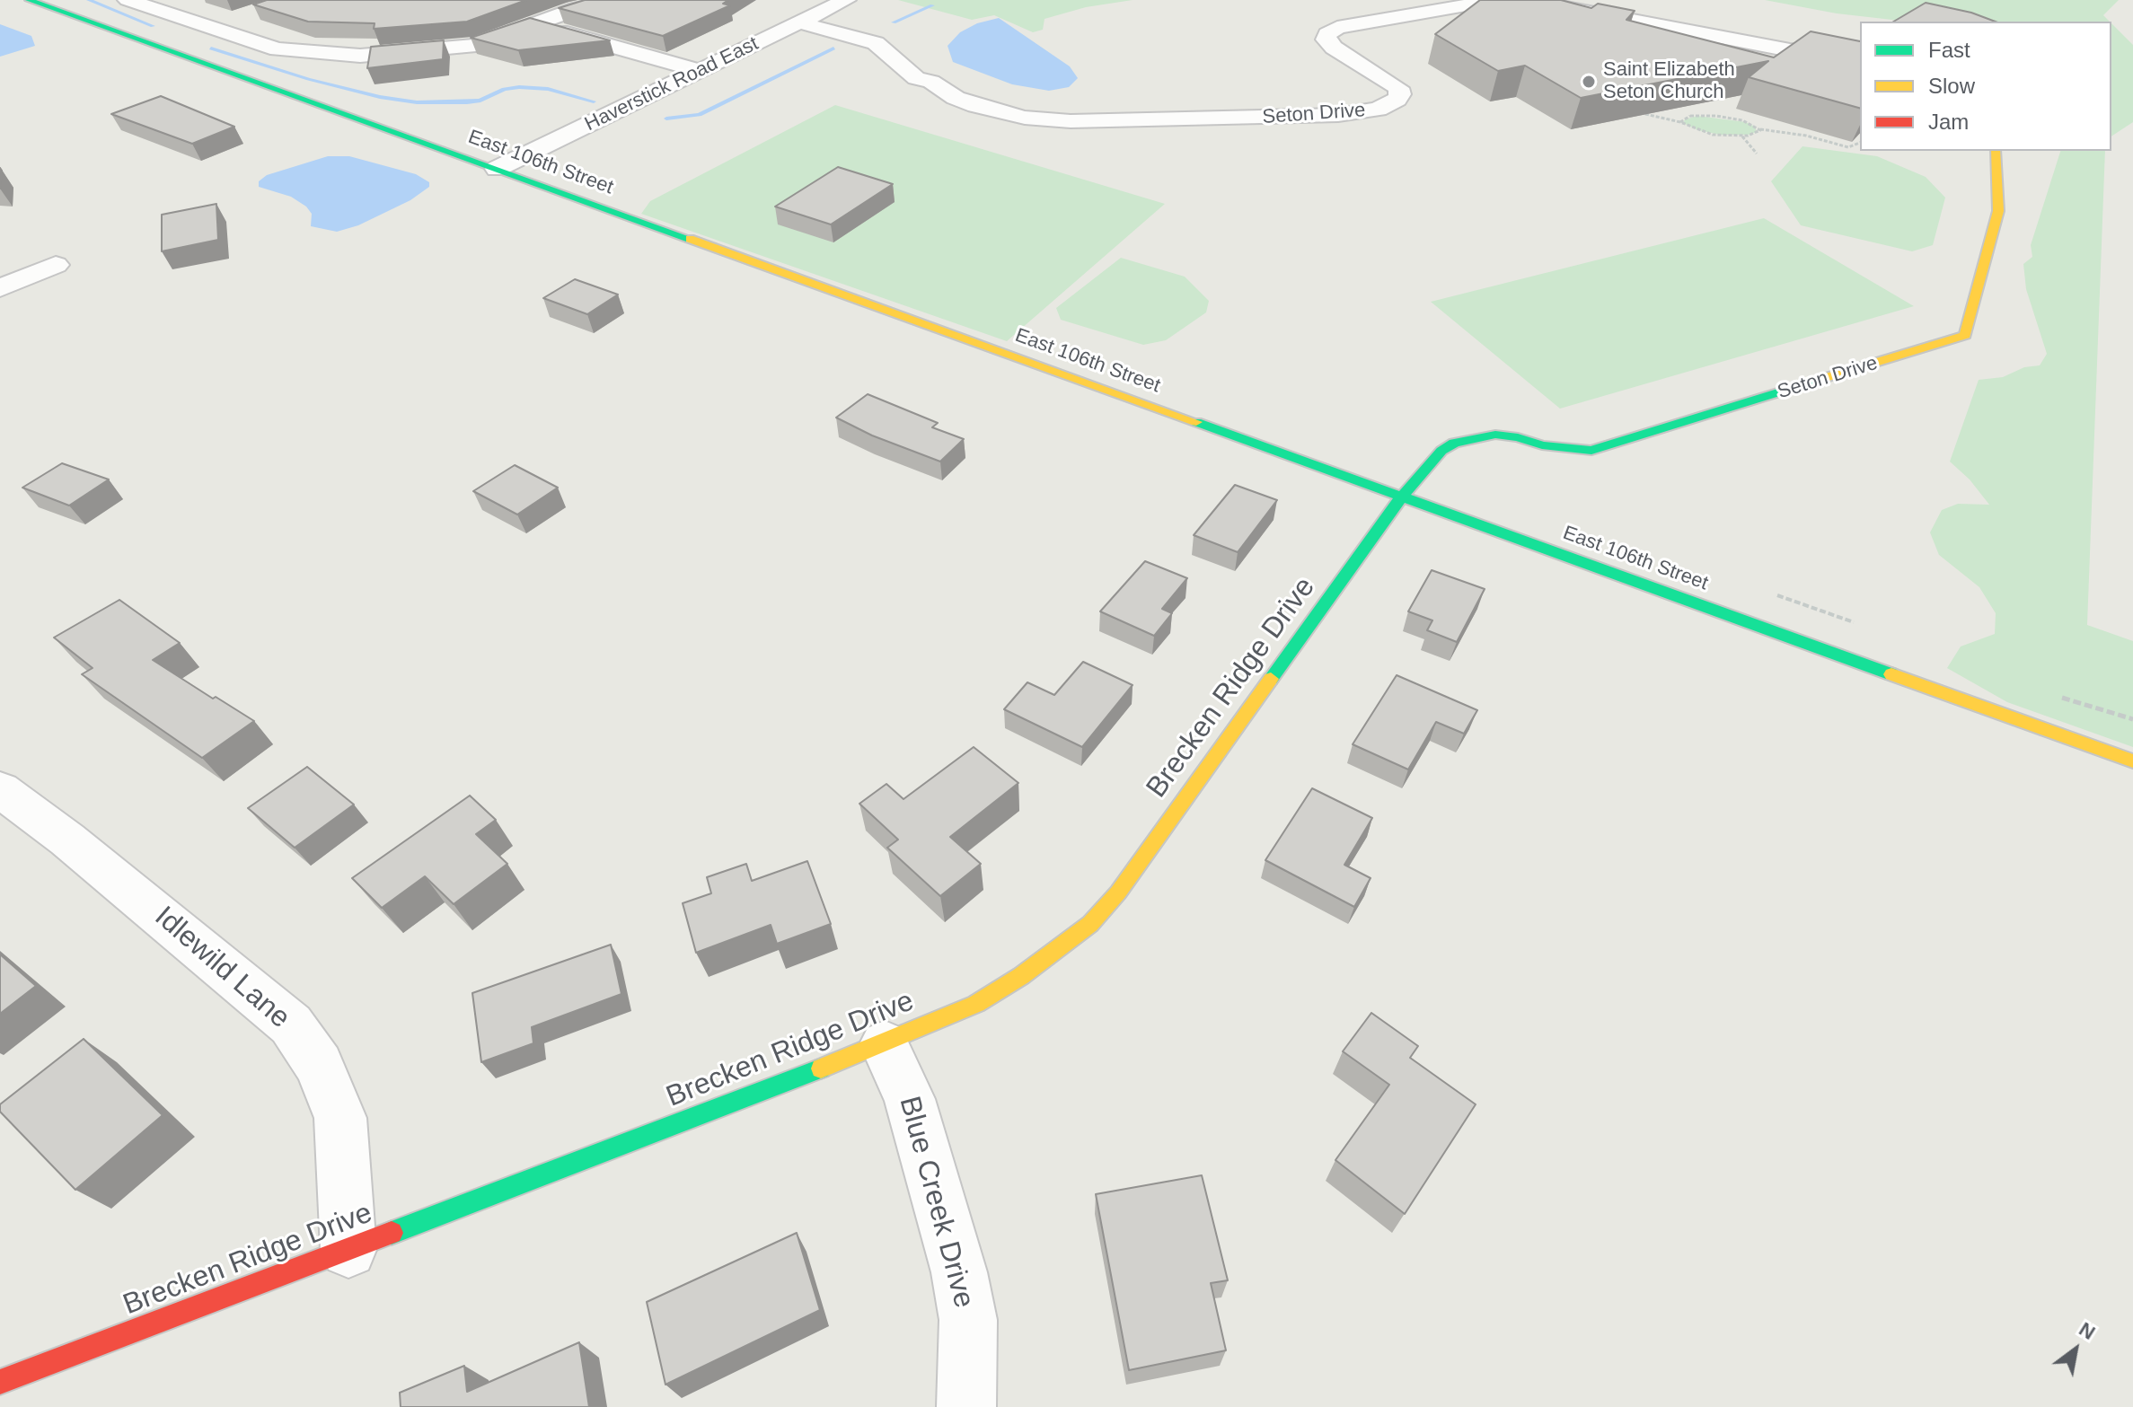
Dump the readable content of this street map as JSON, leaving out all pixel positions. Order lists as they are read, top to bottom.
{
  "streets": {
    "street": [
      "Haverstick Road East",
      "Seton Drive",
      "East 106th Street",
      "Brecken Ridge Drive",
      "Idlewild Lane",
      "Blue Creek Drive"
    ]
  },
  "crossings": [
    ["Haverstick Road East", "Seton Drive"],
    ["Haverstick Road East", "East 106th Street"],
    ["Seton Drive", "East 106th Street"],
    ["Seton Drive", "Brecken Ridge Drive"],
    ["East 106th Street", "Brecken Ridge Drive"],
    ["Brecken Ridge Drive", "Idlewild Lane"],
    ["Brecken Ridge Drive", "Blue Creek Drive"]
  ],
  "places": ["Saint Elizabeth Seton Church"],
  "legend": ["Fast", "Slow", "Jam"],
  "north": "top right"
}
